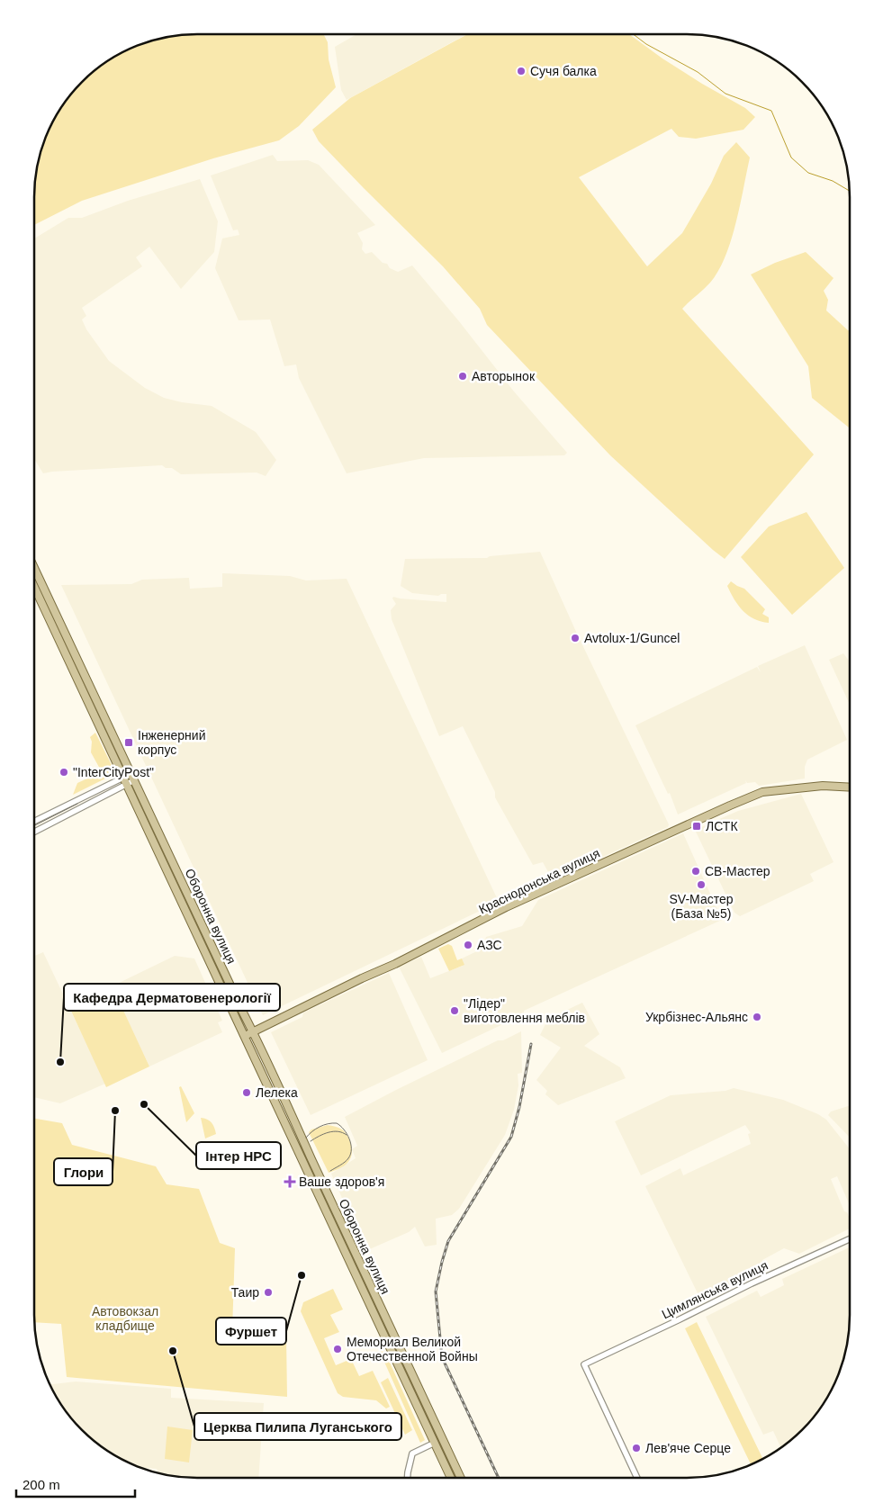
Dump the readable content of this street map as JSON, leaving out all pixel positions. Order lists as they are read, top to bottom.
{
  "streets": {
    "main road": ["Краснодонська вулиця", "Оборонна вулиця"],
    "street": ["Цимлянська вулиця"]
  },
  "crossings": [
    ["Краснодонська вулиця", "Оборонна вулиця"]
  ],
  "parks": ["Автовокзал кладбище"],
  "places": {
    "other": [
      "Сучя балка",
      "Авторынок",
      "Avtolux-1/Guncel",
      "\"InterCityPost\"",
      "СВ-Мастер",
      "SV-Мастер (База №5)",
      "АЗС",
      "\"Лідер\" виготовлення меблів",
      "Укрбiзнес-Альянс",
      "Кафедра Дерматовенерології",
      "Лелека",
      "Інтер НРС",
      "Глори",
      "Фуршет",
      "Таир",
      "Мемориал Великой Отечественной Войны",
      "Церква Пилипа Луганського",
      "Лев'яче Серце"
    ],
    "transit": ["Інженерний корпус", "ЛСТК"],
    "health": ["Ваше здоров'я"]
  },
  "scale_bar": "200 m"
}
